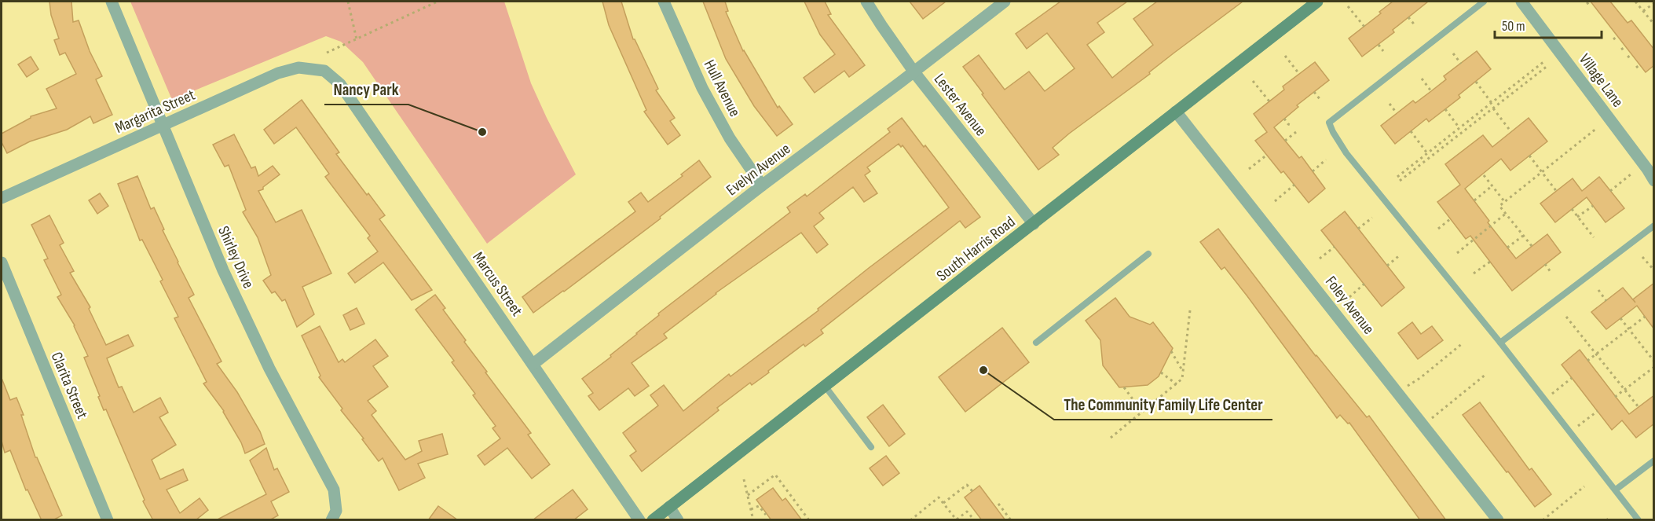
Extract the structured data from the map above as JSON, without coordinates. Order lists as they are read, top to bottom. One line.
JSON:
{"streets":{"main road":["South Harris Road"],"street":["Village Lane","Hull Avenue","Lester Avenue","Margarita Street","Evelyn Avenue","Shirley Drive","Marcus Street","Foley Avenue","Clarita Street"]},"crossings":[["Hull Avenue","Evelyn Avenue"],["Lester Avenue","Evelyn Avenue"],["Lester Avenue","South Harris Road"],["Margarita Street","Shirley Drive"],["Margarita Street","Marcus Street"],["Evelyn Avenue","Marcus Street"],["South Harris Road","Foley Avenue"]],"places":["Nancy Park","The Community Family Life Center"],"scale_bar":"50 m"}
